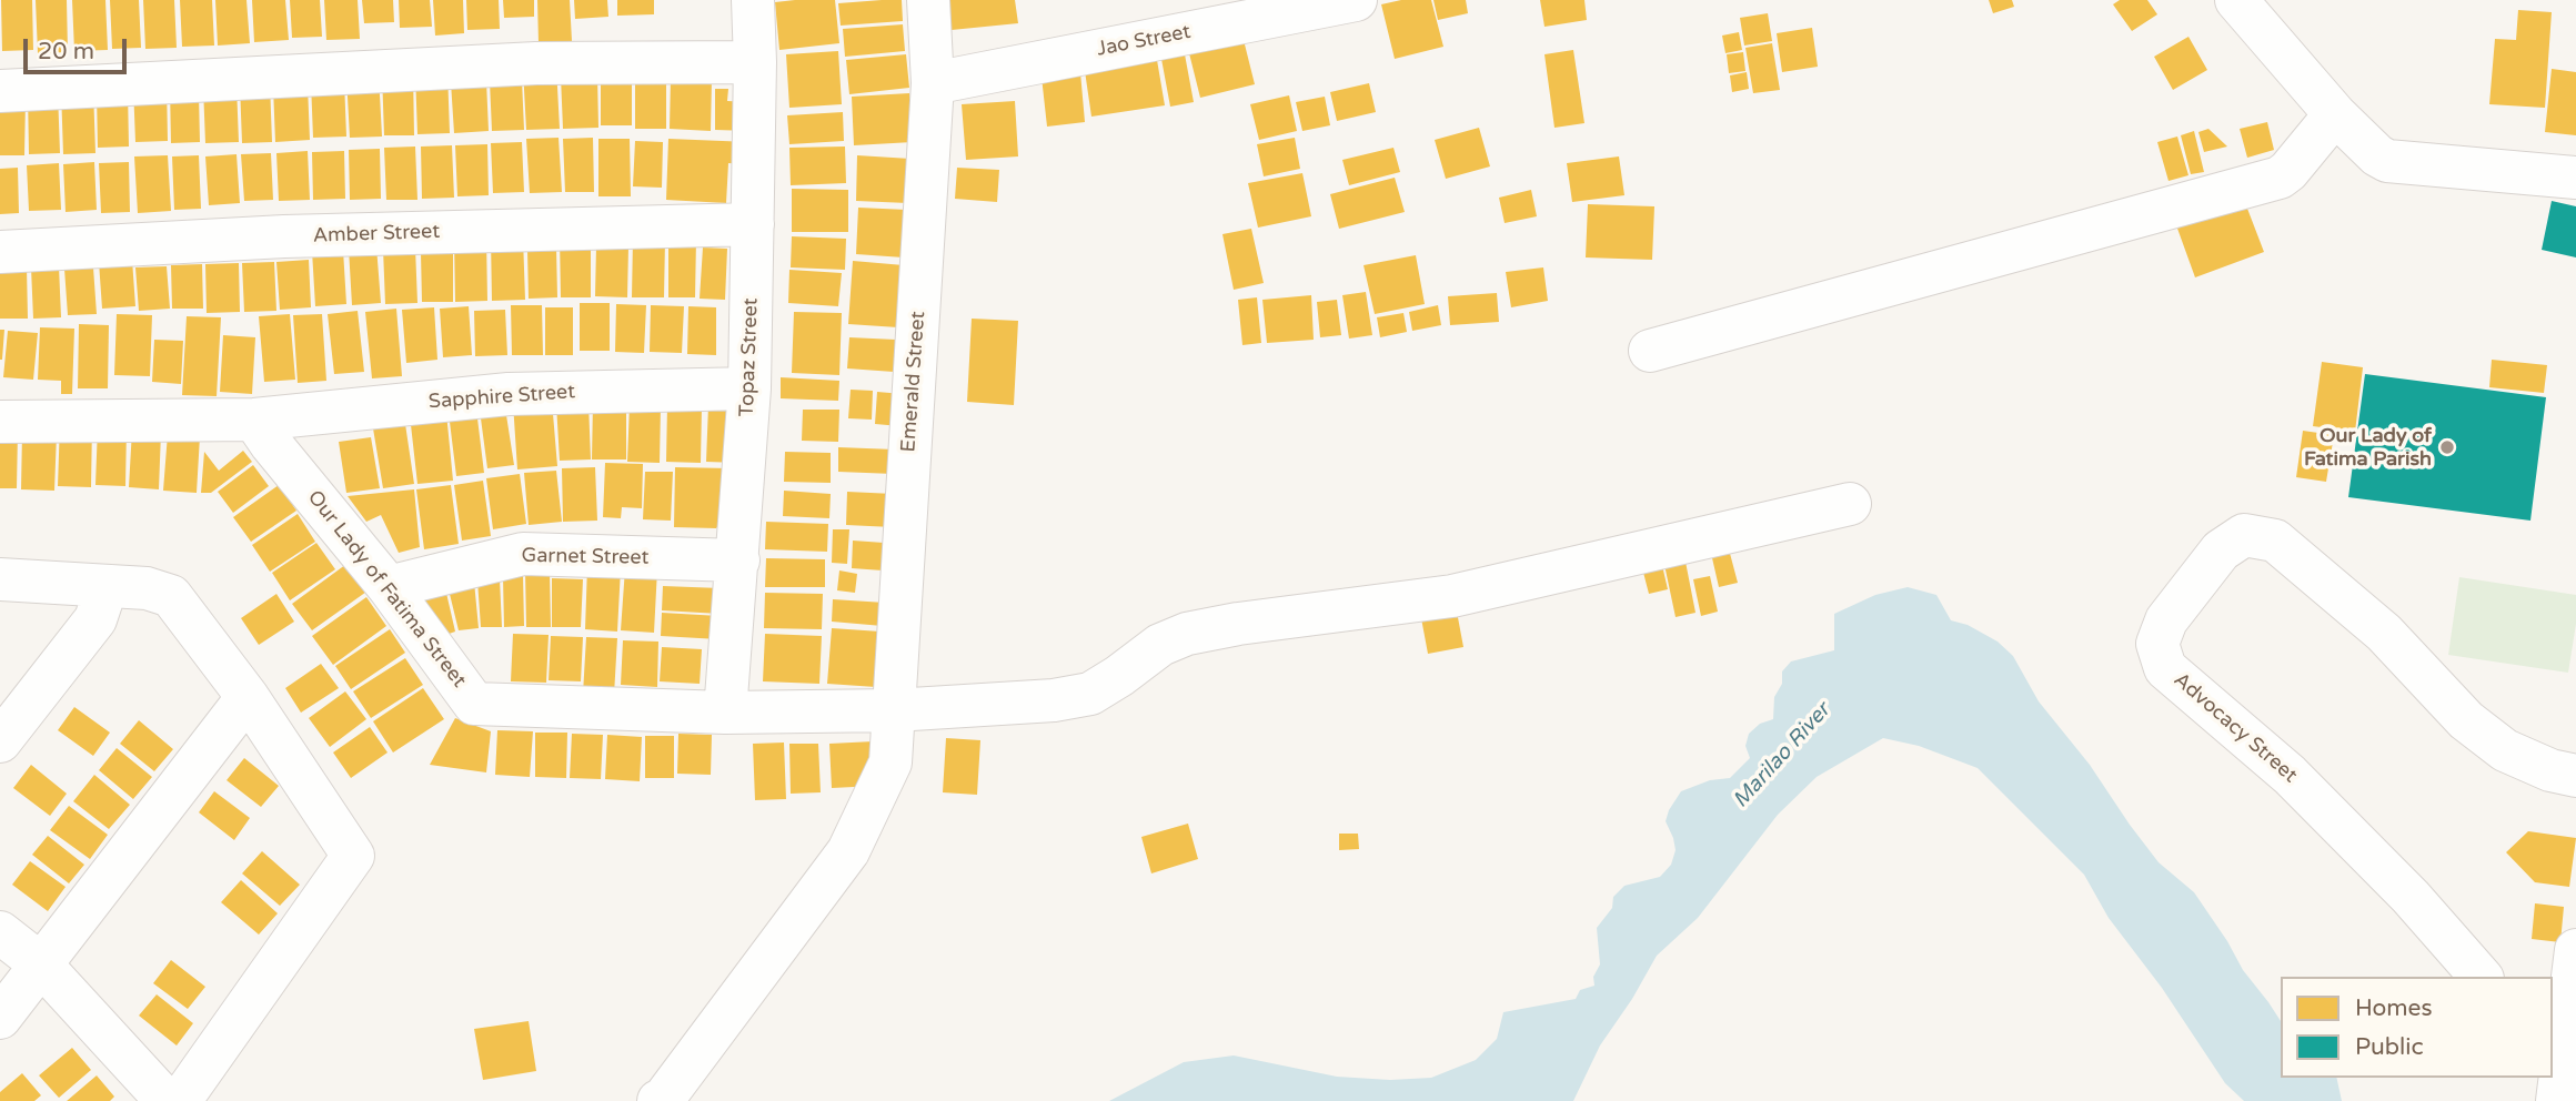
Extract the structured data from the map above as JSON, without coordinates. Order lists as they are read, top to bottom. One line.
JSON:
{"streets":{"street":["Jao Street","Amber Street","Topaz Street","Emerald Street","Sapphire Street","Garnet Street","Our Lady of Fatima Street","Advocacy Street"]},"crossings":[["Jao Street","Emerald Street"],["Amber Street","Topaz Street"],["Topaz Street","Sapphire Street"],["Topaz Street","Garnet Street"],["Topaz Street","Our Lady of Fatima Street"],["Emerald Street","Our Lady of Fatima Street"],["Sapphire Street","Our Lady of Fatima Street"],["Garnet Street","Our Lady of Fatima Street"]],"water":["Marilao River"],"places":["Our Lady of Fatima Parish"],"legend":["Homes","Public"],"scale_bar":"20 m"}
